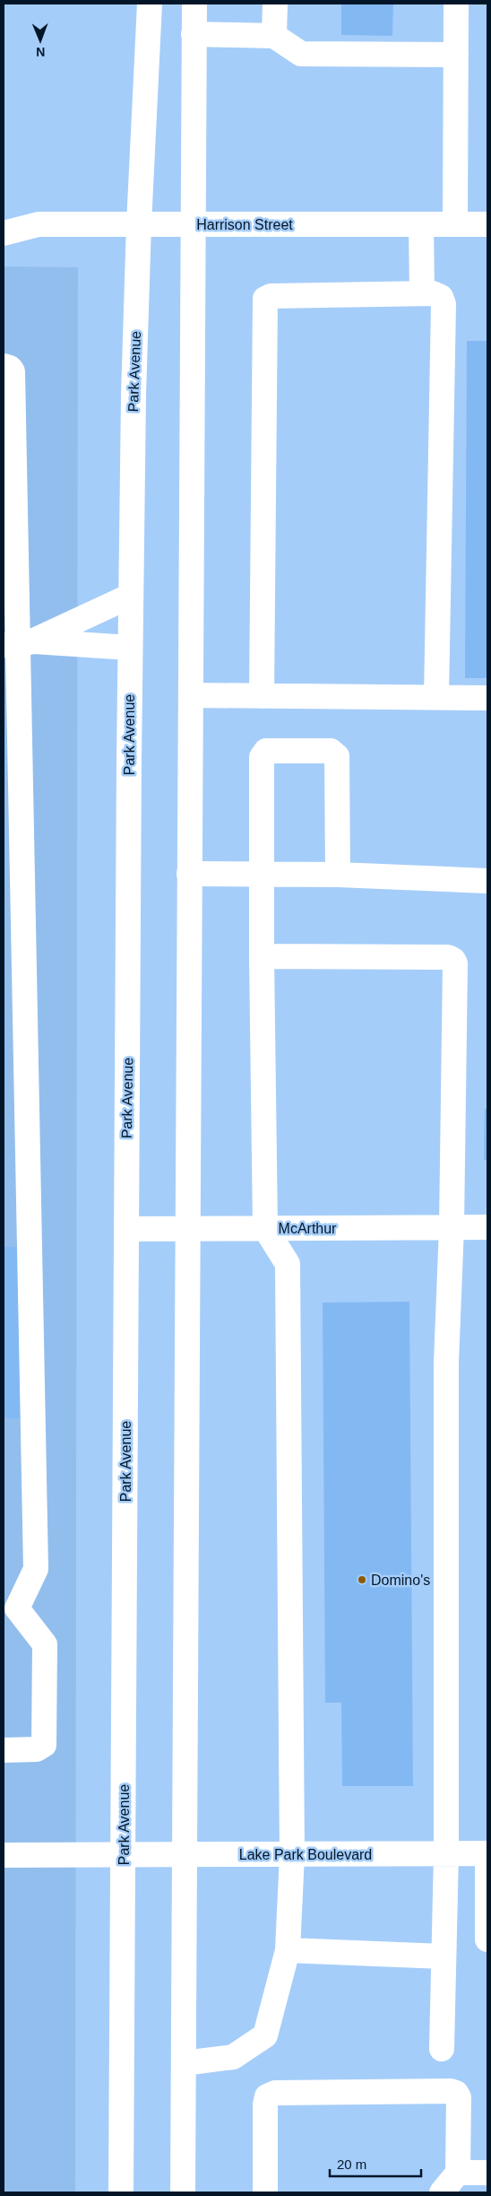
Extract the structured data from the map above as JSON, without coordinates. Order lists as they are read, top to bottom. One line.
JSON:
{"streets":{"main road":["Harrison Street","Park Avenue","McArthur","Lake Park Boulevard"]},"crossings":[["Harrison Street","Park Avenue"],["Park Avenue","McArthur"],["Park Avenue","Lake Park Boulevard"]],"places":["Domino's"],"scale_bar":"20 m","north":"bottom"}
